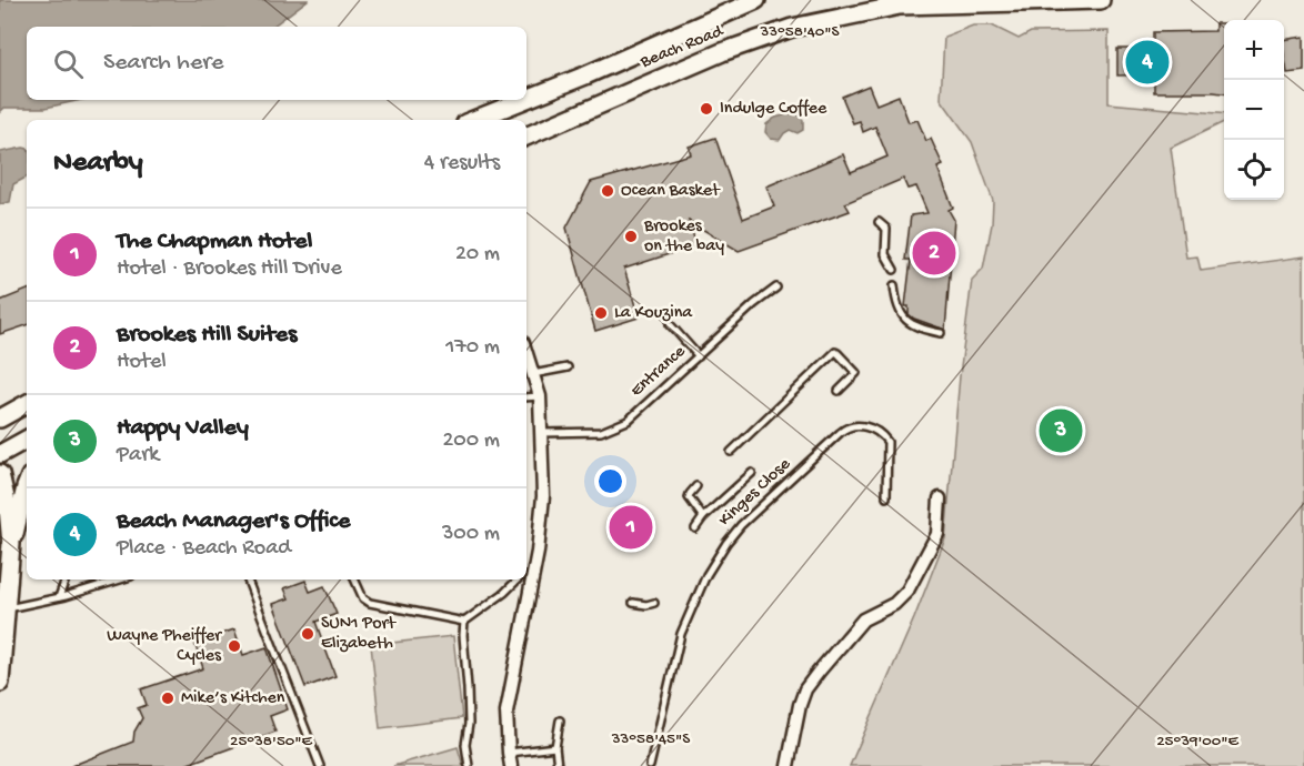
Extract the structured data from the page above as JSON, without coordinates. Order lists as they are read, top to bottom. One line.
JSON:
{"streets":{"main road":["Beach Road"],"lane":["Entrance","Kinges Close"]},"places":["Indulge Coffee","Ocean Basket","Brookes on the bay","La Kouzina","SUN1 Port Elizabeth","Wayne Pheiffer Cycles","Mike’s Kitchen"],"page":{"map_buttons":["+","−"],"search":"Search here","pins":["4","2","3","1"],"heading":["Nearby","4 results"],"list":[{"mark":"1","name":"The Chapman Hotel","note":"Hotel · Brookes Hill Drive","value":"20 m"},{"mark":"2","name":"Brookes Hill Suites","note":"Hotel","value":"170 m"},{"mark":"3","name":"Happy Valley","note":"Park","value":"200 m"},{"mark":"4","name":"Beach Manager's Office","note":"Place · Beach Road","value":"300 m"}]},"coordinates":["33°58'40\"S","33°58'45\"S","25°38'50\"E","25°39'00\"E"]}
